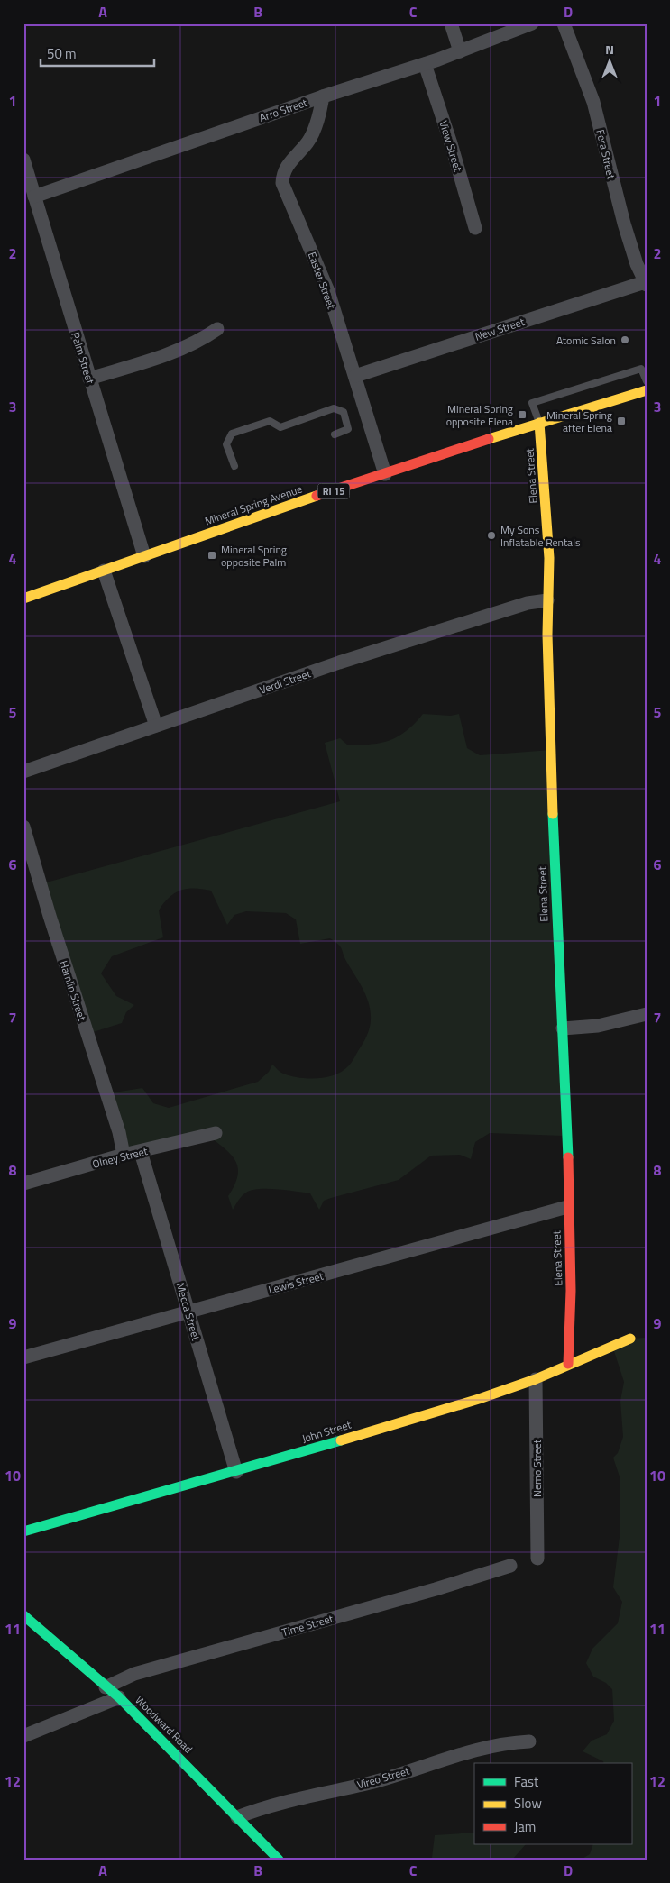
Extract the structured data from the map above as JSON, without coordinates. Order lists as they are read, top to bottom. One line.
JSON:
{"streets":{"street":["Arro Street","View Street","Fera Street","Easter Street","New Street","Palm Street","Elena Street","RI 15","Mineral Spring Avenue","Verdi Street","Hamlin Street","Olney Street","Lewis Street","Mecca Street","John Street","Nemo Street","Time Street","Woodward Road","Vireo Street"]},"crossings":[["Arro Street","View Street"],["Arro Street","Easter Street"],["Arro Street","Palm Street"],["Fera Street","New Street"],["Easter Street","New Street"],["Easter Street","Mineral Spring Avenue"],["Palm Street","Mineral Spring Avenue"],["Elena Street","Mineral Spring Avenue"],["Elena Street","Verdi Street"],["Elena Street","Lewis Street"],["Elena Street","John Street"],["Hamlin Street","Olney Street"],["Olney Street","Mecca Street"],["Lewis Street","Mecca Street"],["Mecca Street","John Street"],["John Street","Nemo Street"],["Time Street","Woodward Road"],["Woodward Road","Vireo Street"]],"places":{"other":["Atomic Salon","My Sons Inflatable Rentals"],"transit":["Mineral Spring opposite Elena","Mineral Spring after Elena","Mineral Spring opposite Palm"]},"legend":["Fast","Slow","Jam"],"scale_bar":"50 m","north":"top","grid":{"columns":["A","B","C","D"],"rows":["1","2","3","4","5","6","7","8","9","10","11","12"]}}
